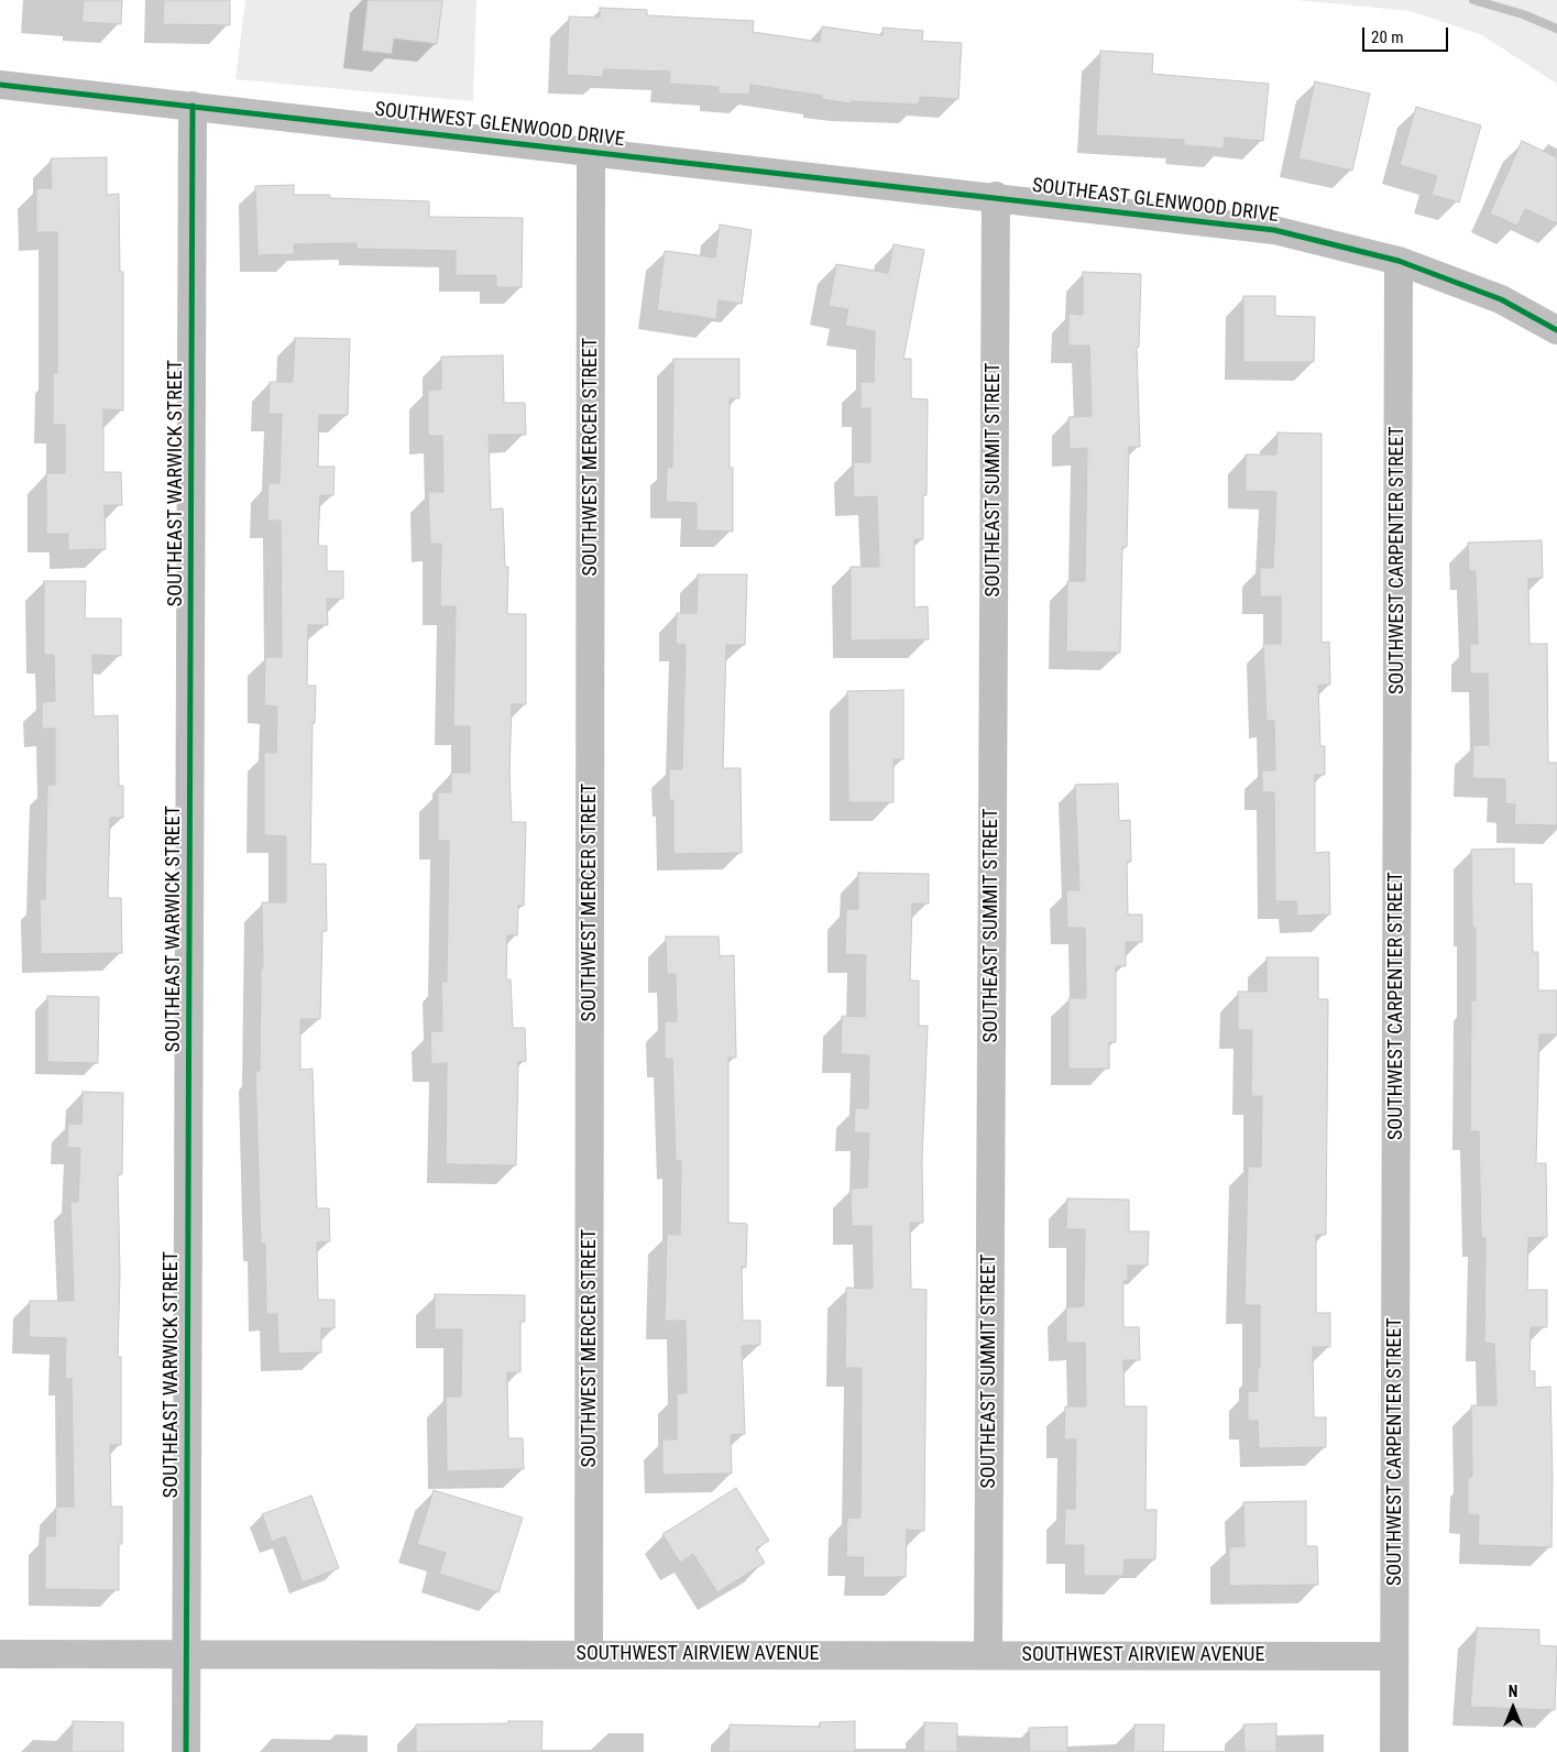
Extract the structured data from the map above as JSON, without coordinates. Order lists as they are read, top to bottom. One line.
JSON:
{"streets":{"street":["SOUTHWEST GLENWOOD DRIVE","SOUTHEAST GLENWOOD DRIVE","SOUTHWEST MERCER STREET","SOUTHEAST SUMMIT STREET","SOUTHEAST WARWICK STREET","SOUTHWEST CARPENTER STREET","SOUTHWEST AIRVIEW AVENUE"]},"crossings":[["SOUTHWEST GLENWOOD DRIVE","SOUTHEAST GLENWOOD DRIVE"],["SOUTHWEST GLENWOOD DRIVE","SOUTHWEST MERCER STREET"],["SOUTHWEST GLENWOOD DRIVE","SOUTHEAST SUMMIT STREET"],["SOUTHWEST GLENWOOD DRIVE","SOUTHEAST WARWICK STREET"],["SOUTHEAST GLENWOOD DRIVE","SOUTHEAST SUMMIT STREET"],["SOUTHEAST GLENWOOD DRIVE","SOUTHWEST CARPENTER STREET"],["SOUTHWEST MERCER STREET","SOUTHWEST AIRVIEW AVENUE"],["SOUTHEAST SUMMIT STREET","SOUTHWEST AIRVIEW AVENUE"],["SOUTHEAST WARWICK STREET","SOUTHWEST AIRVIEW AVENUE"],["SOUTHWEST CARPENTER STREET","SOUTHWEST AIRVIEW AVENUE"]],"scale_bar":"20 m","north":"top"}
